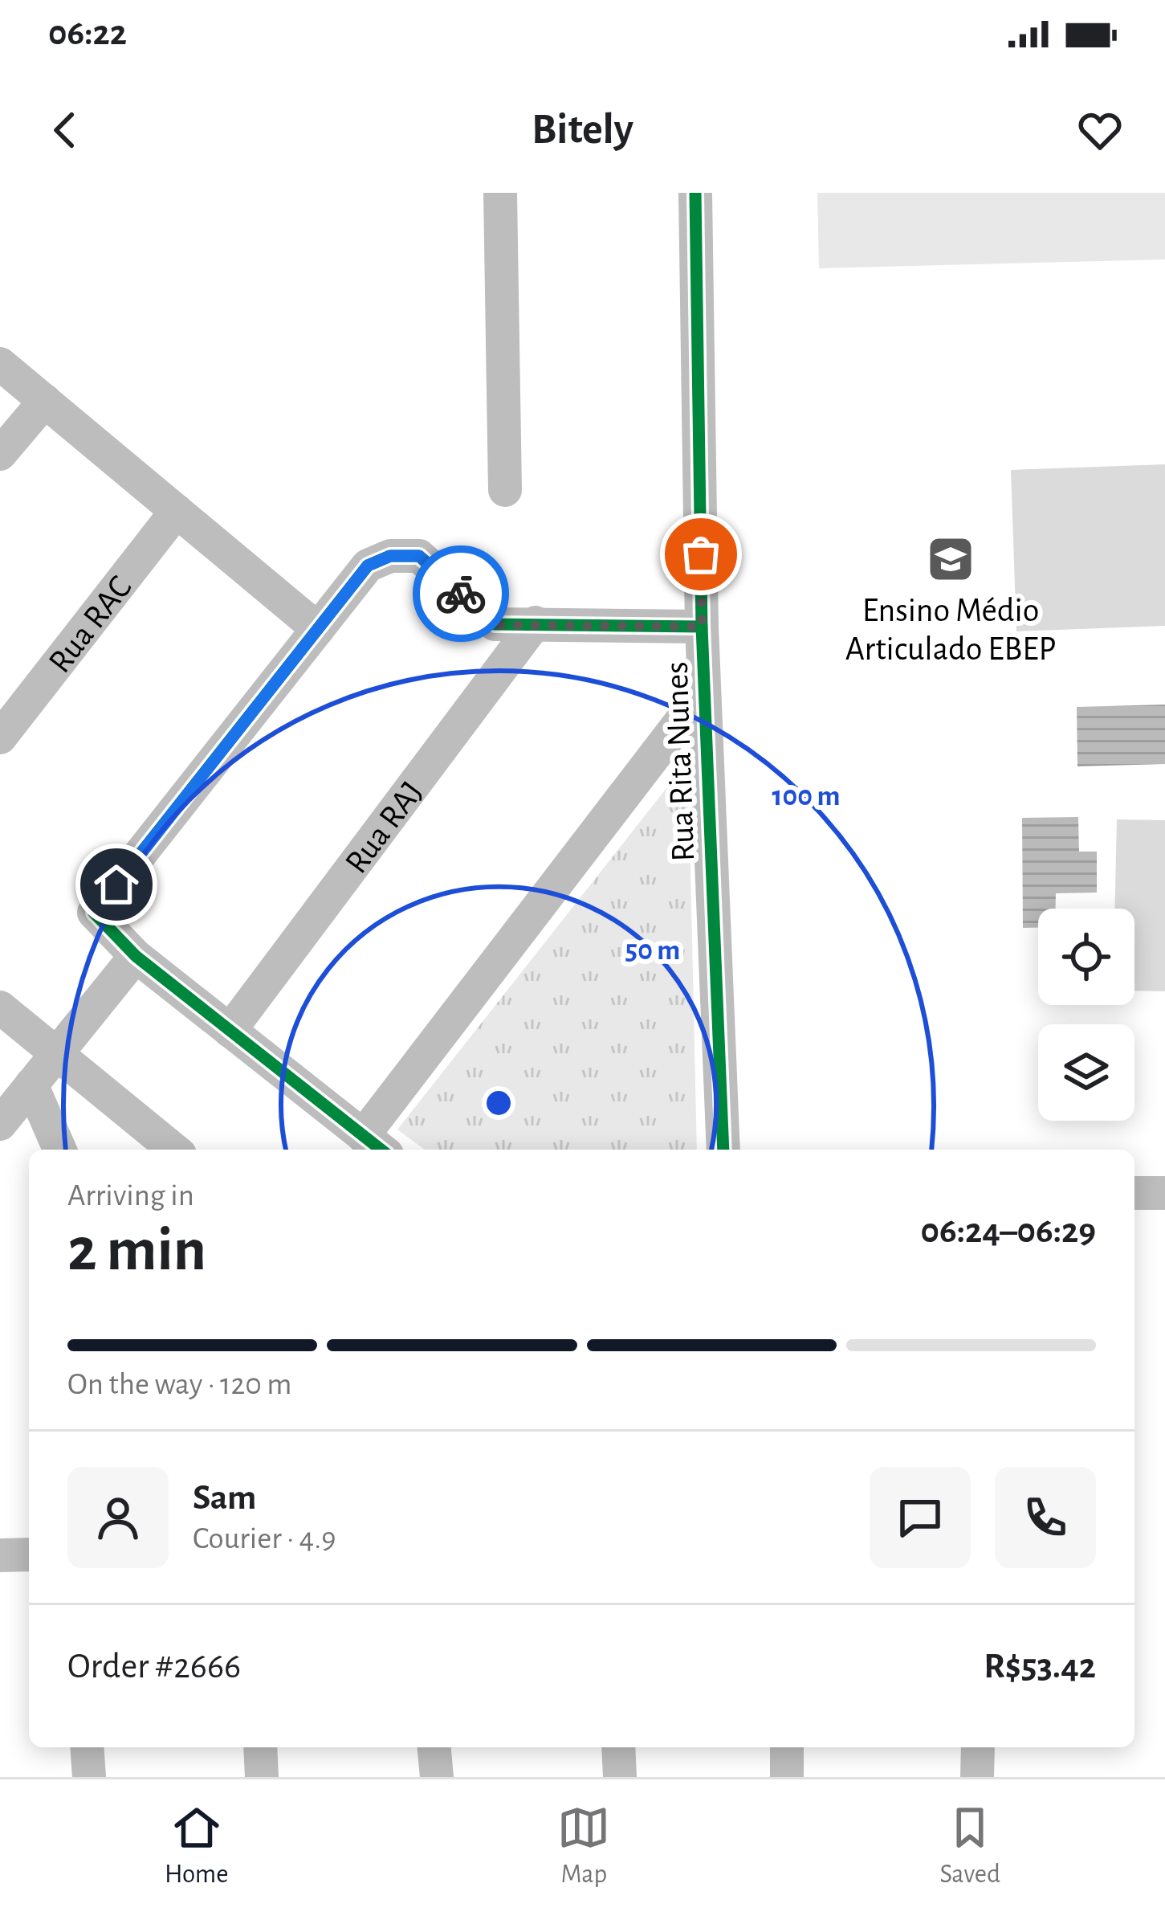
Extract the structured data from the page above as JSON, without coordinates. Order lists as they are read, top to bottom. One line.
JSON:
{"streets":{"street":["Rua RAC","Rua Rita Nunes","Rua RAJ"]},"places":{"school or university":["Ensino Médio Articulado EBEP"]},"page":{"status":"06:22","header":"Bitely","heading":["2 min","Arriving in","06:24–06:29"],"panel":["Sam","Courier · 4.9","Order #2666","R$53.42"],"bar":"On the way · 120 m","tabs":["Home","Map","Saved"]},"rings":["100 m","50 m"]}
